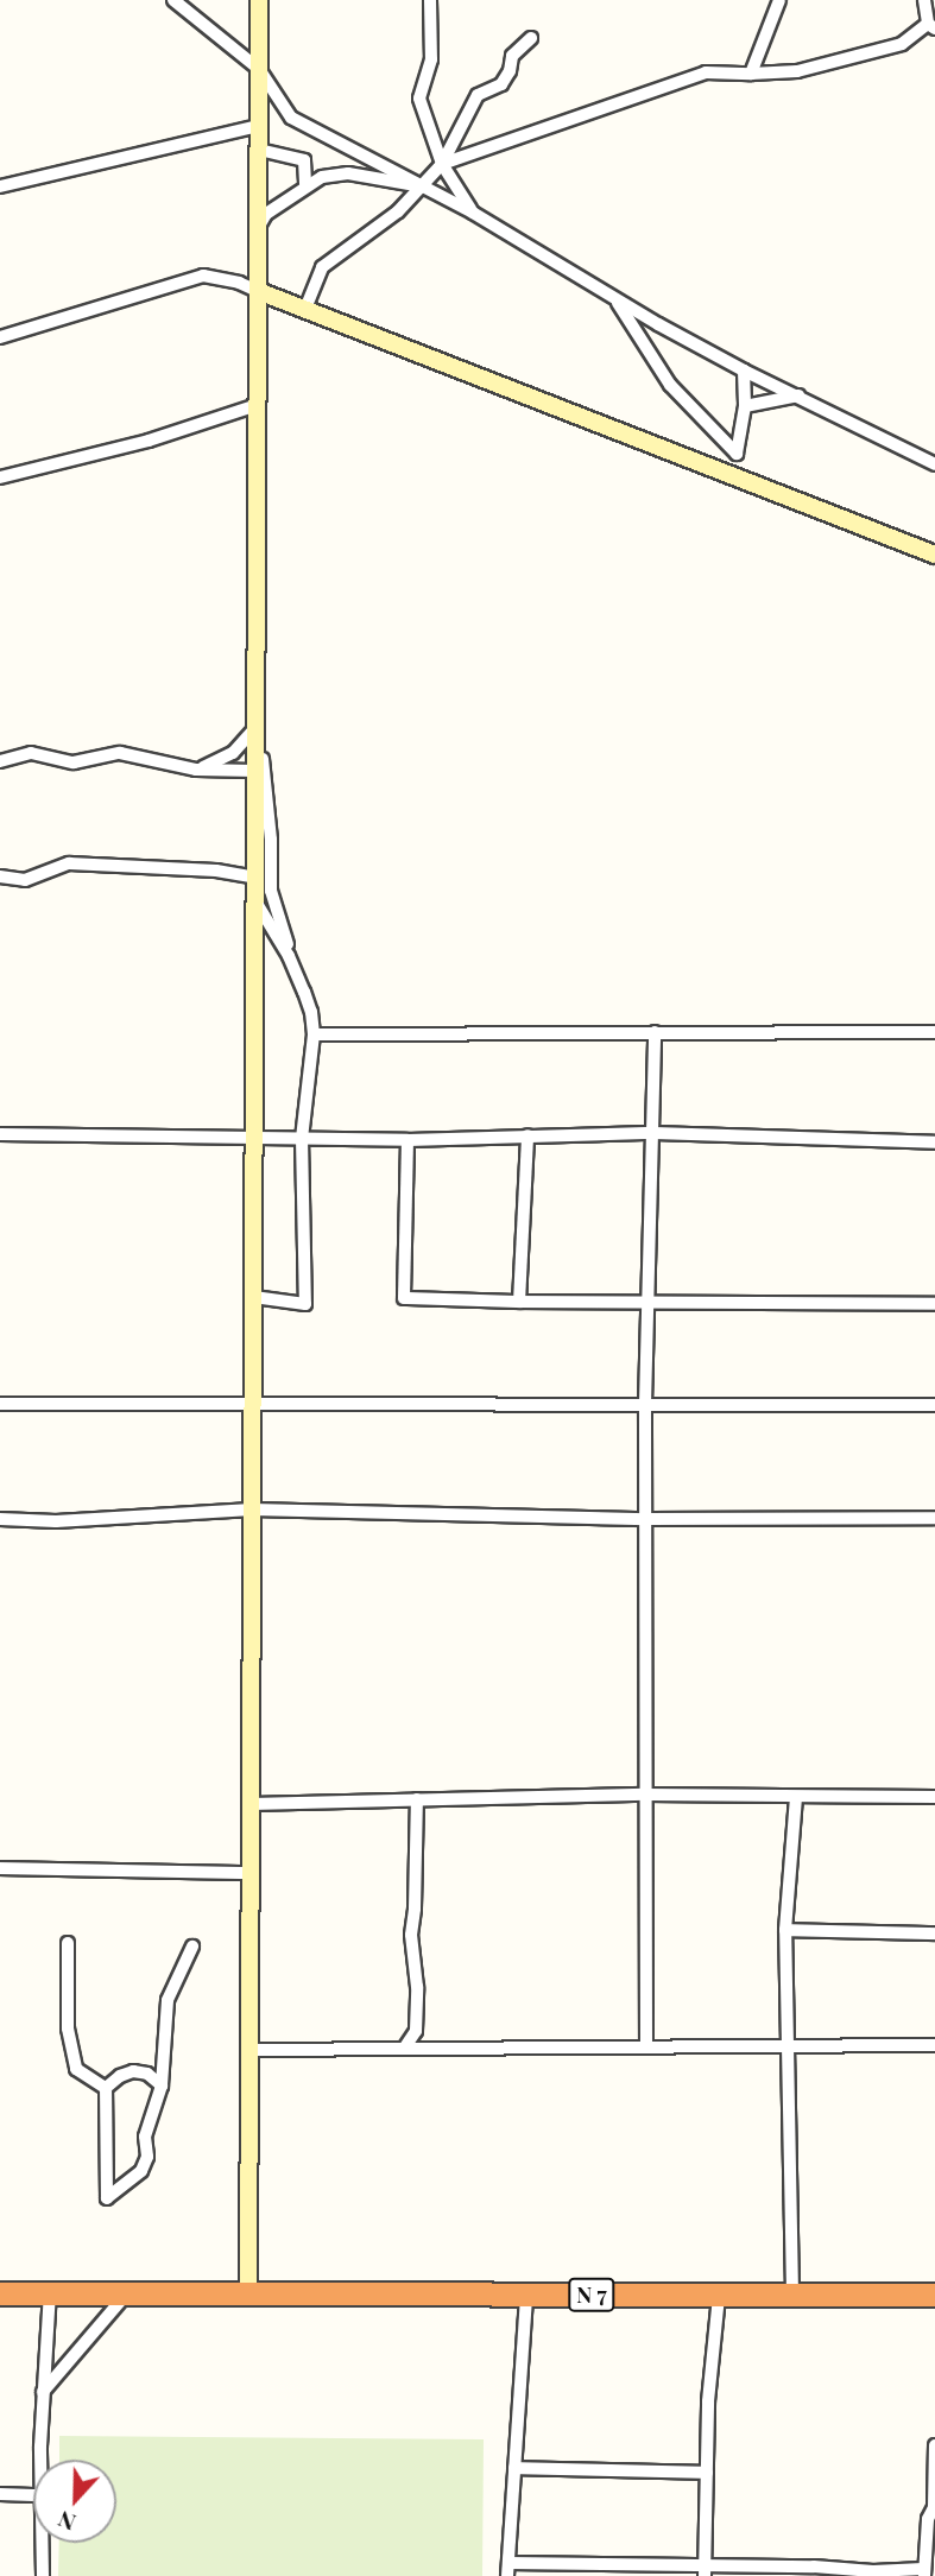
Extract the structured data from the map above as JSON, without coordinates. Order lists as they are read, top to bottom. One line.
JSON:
{"streets":{"highway":["N 7"]},"north":"bottom"}
